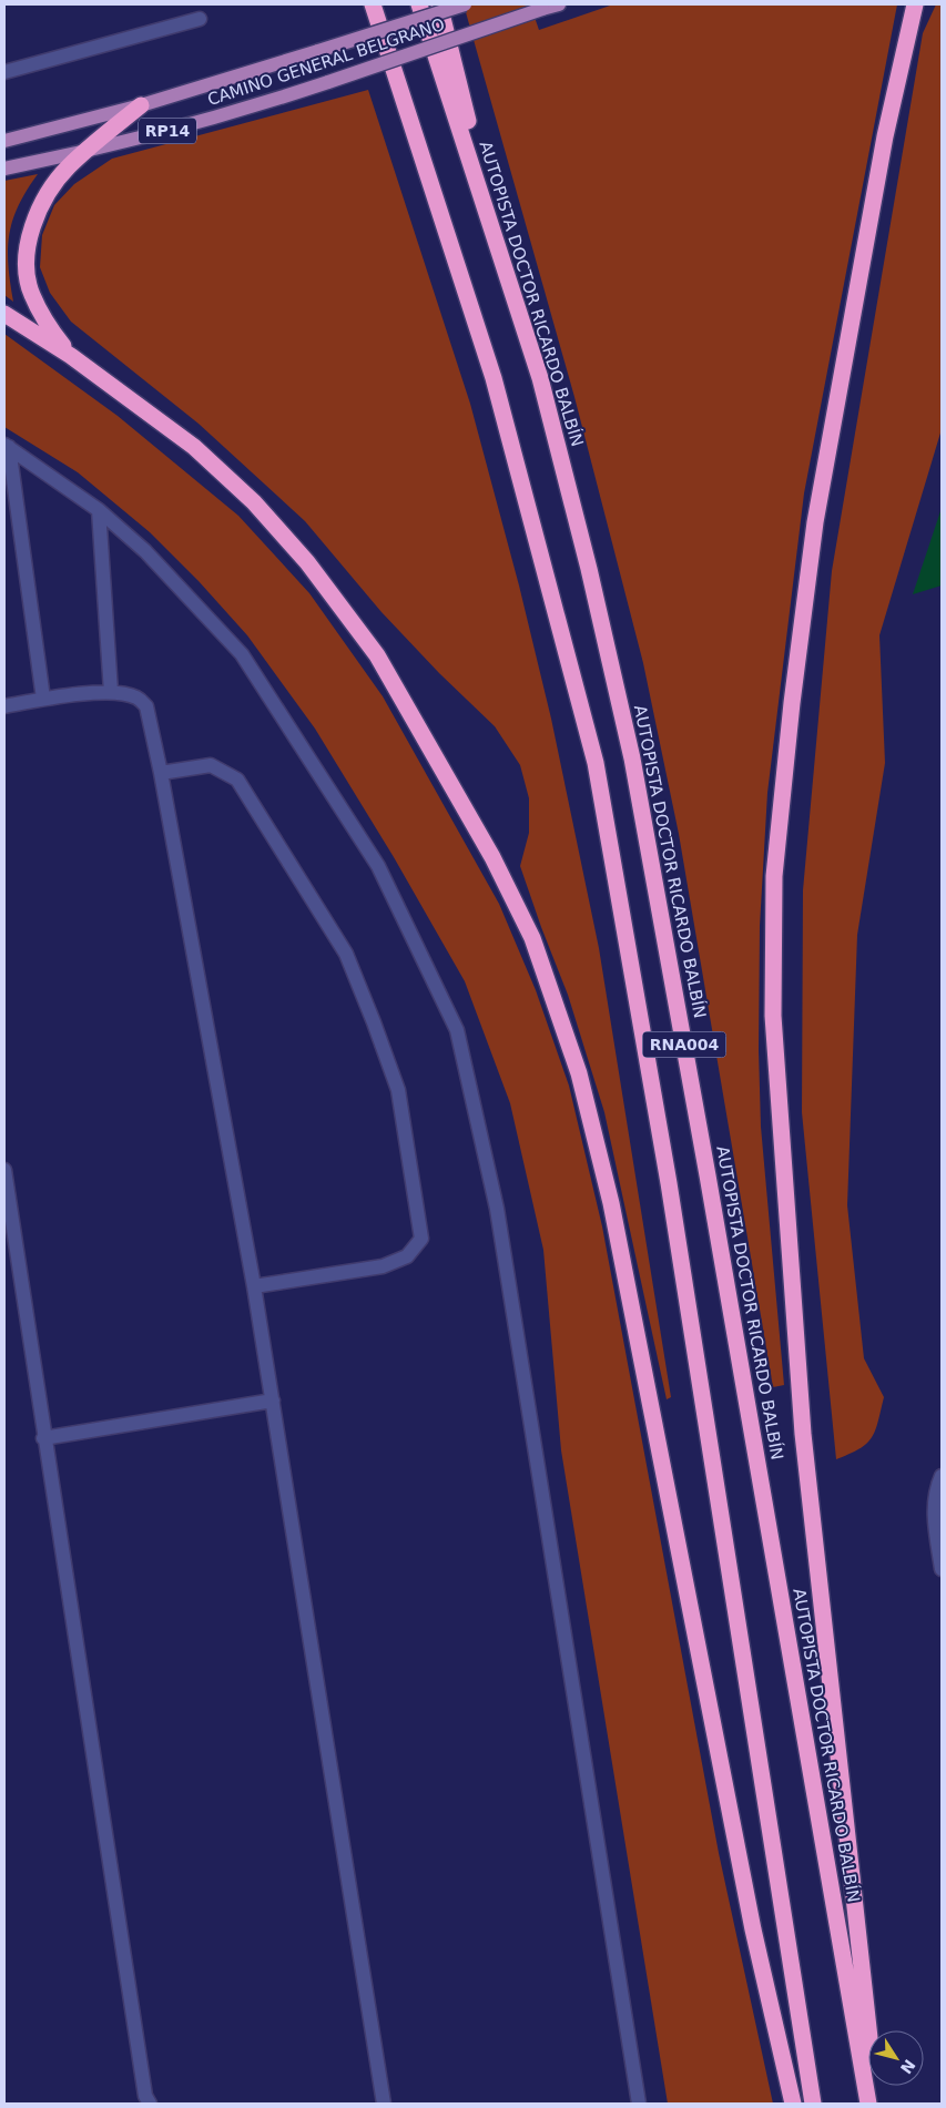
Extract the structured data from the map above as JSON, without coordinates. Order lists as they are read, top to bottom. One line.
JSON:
{"streets":{"highway":["AUTOPISTA DOCTOR RICARDO BALBÍN","RNA004"],"main road":["CAMINO GENERAL BELGRANO","RP14"]},"north":"bottom right"}
